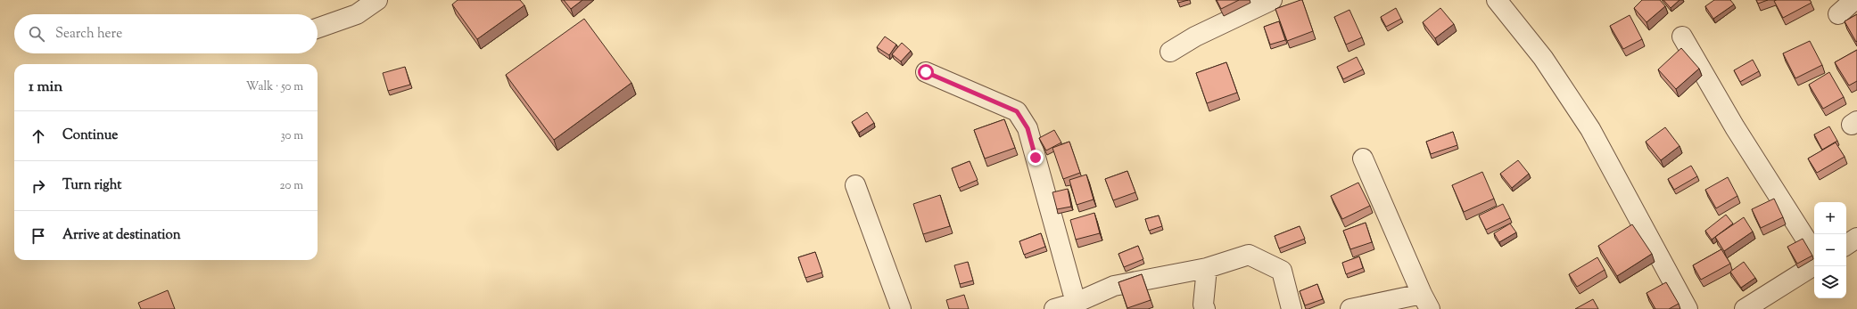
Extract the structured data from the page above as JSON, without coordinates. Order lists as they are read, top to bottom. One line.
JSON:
{"page":{"search":"Search here","heading":["1 min","Walk · 50 m"],"list":[["Continue","30 m"],["Turn right","20 m"],"Arrive at destination"],"map_buttons":["+","−"]}}
